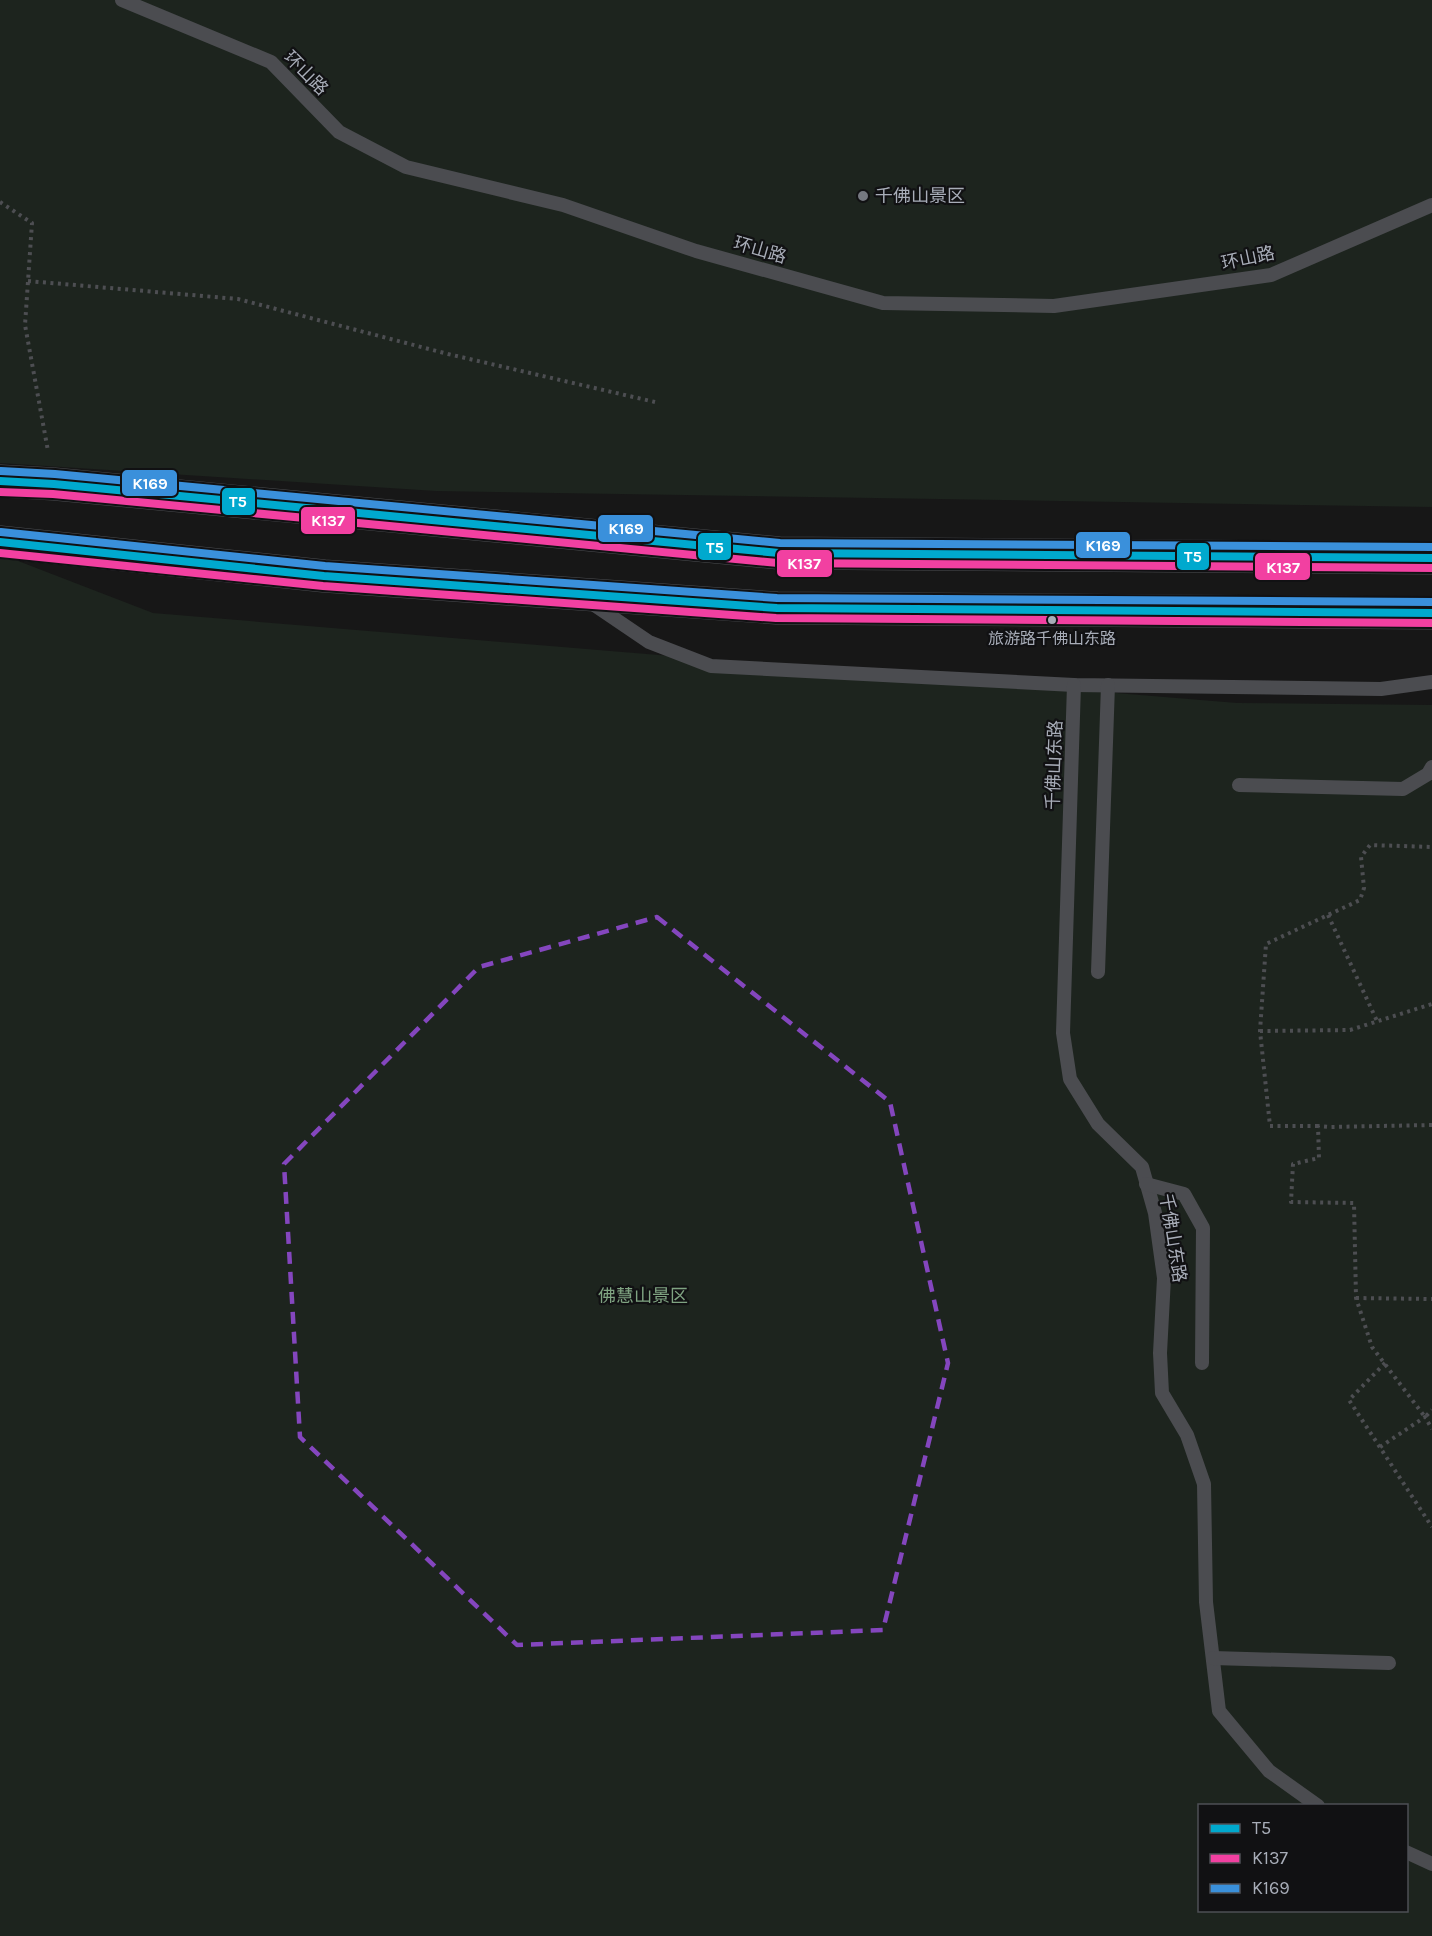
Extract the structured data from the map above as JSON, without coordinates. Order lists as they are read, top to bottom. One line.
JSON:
{"streets":{"lane":["环山路","千佛山东路"]},"parks":["佛慧山景区"],"places":["千佛山景区","旅游路千佛山东路"],"lines":["transit line K169","transit line T5","transit line K137"],"legend":["T5","K137","K169"]}
